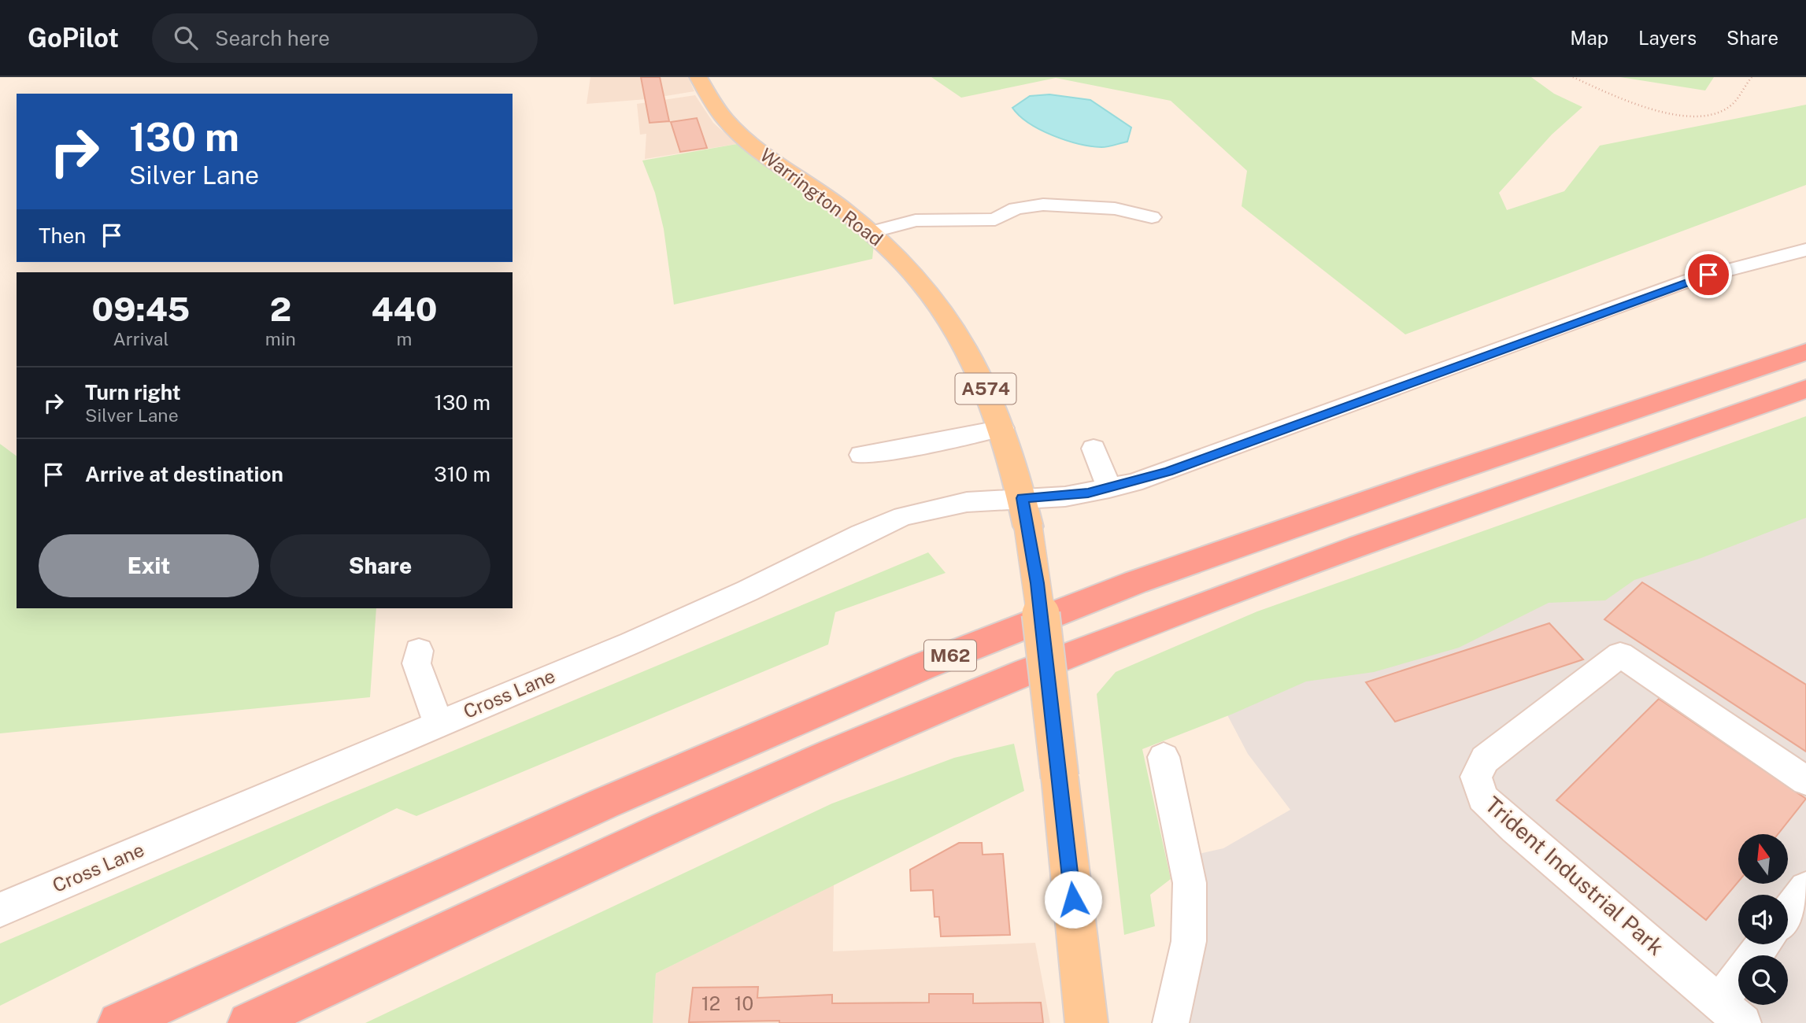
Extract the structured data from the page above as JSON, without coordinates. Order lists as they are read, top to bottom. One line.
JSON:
{"streets":{"highway":["M62"],"main road":["Warrington Road","A574"],"street":["Cross Lane","Trident Industrial Park"]},"crossings":[["Warrington Road","Cross Lane"]],"house_numbers":["12","10"],"north":"top","page":{"header":"GoPilot","search":"Search here","nav":["Map","Layers","Share"],"turn":["130 m","Silver Lane"],"then":"Then","eta":["09:45","Arrival","2","min","440","m"],"list":[{"name":"Turn right","note":"Silver Lane","value":"130 m"},{"name":"Arrive at destination","value":"310 m"}],"buttons":["Exit","Share"]}}
